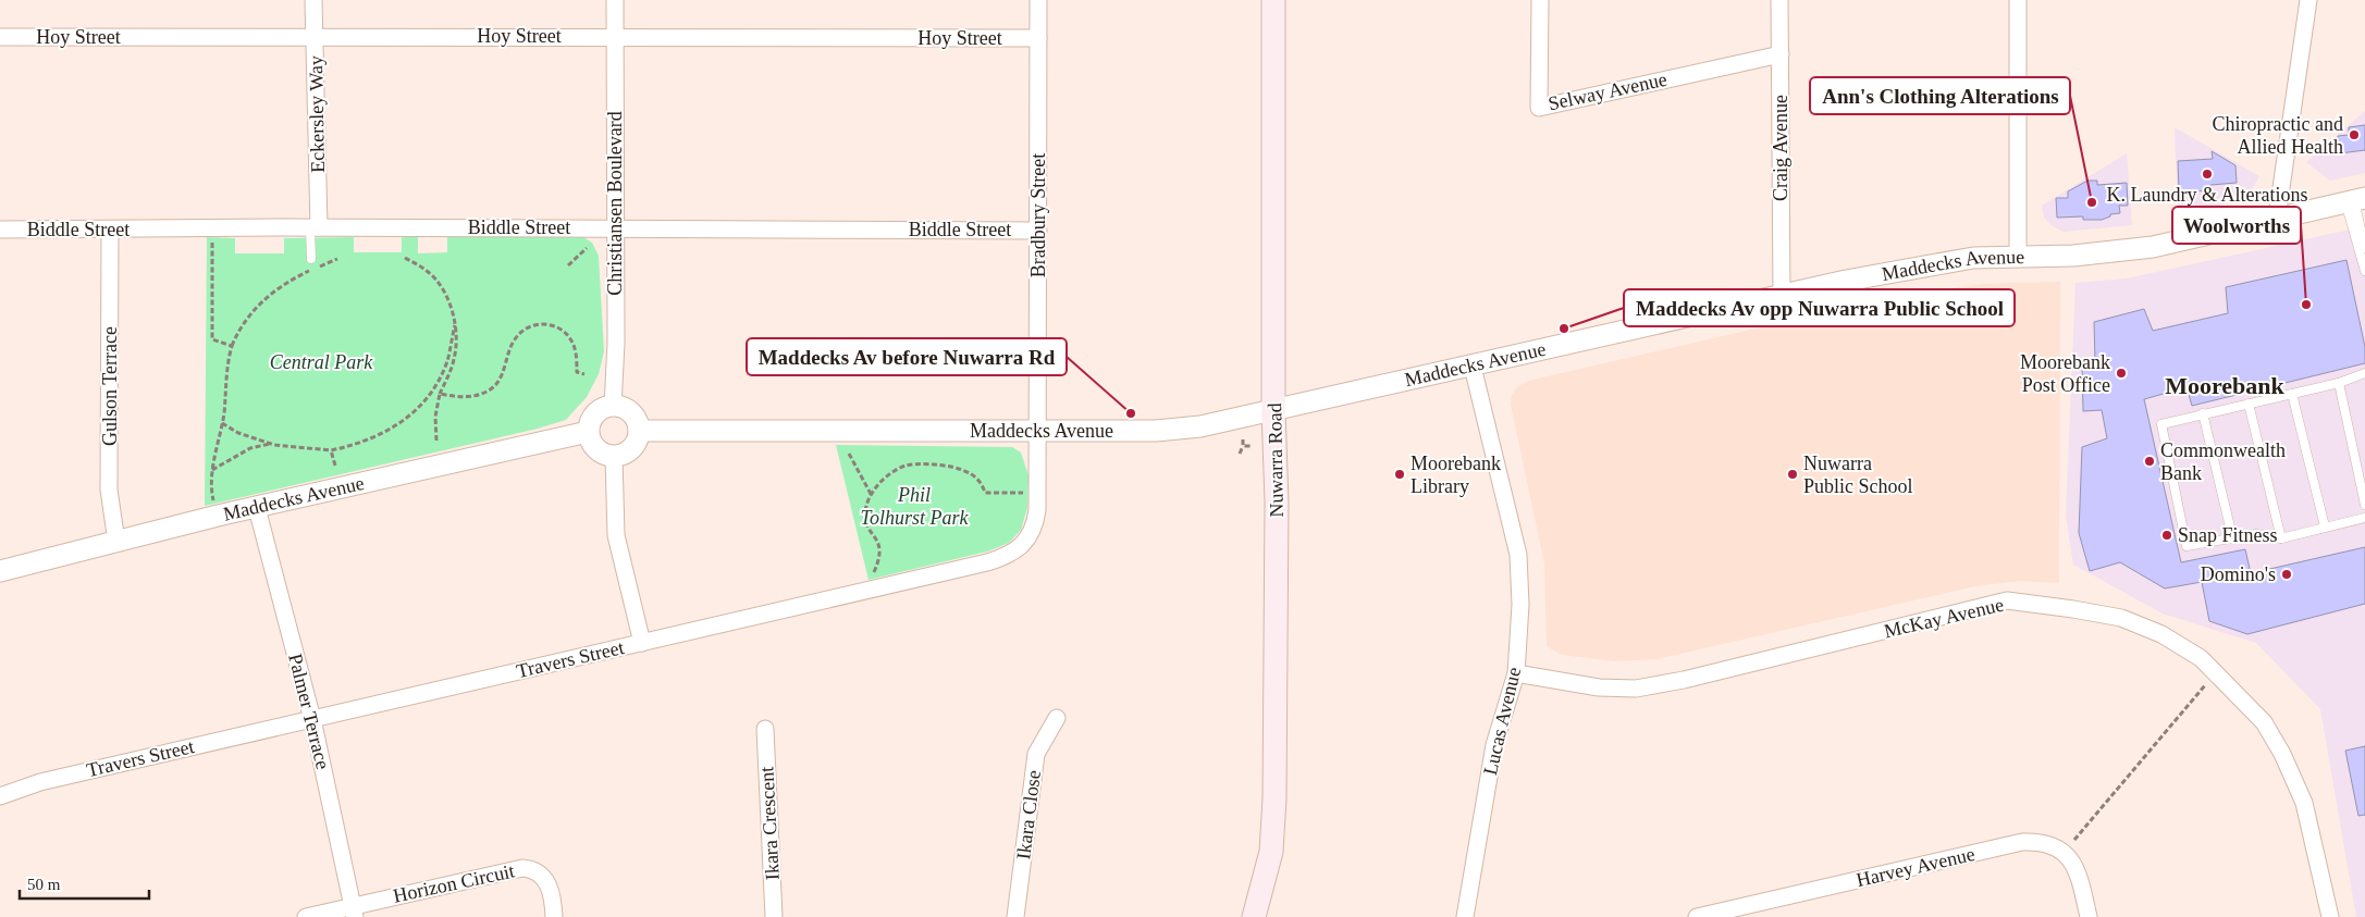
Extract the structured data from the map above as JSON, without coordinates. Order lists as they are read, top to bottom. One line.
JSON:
{"streets":{"main road":["Nuwarra Road"],"street":["Hoy Street","Selway Avenue","Eckersley Way","Craig Avenue","Christiansen Boulevard","Bradbury Street","Biddle Street","Maddecks Avenue","Gulson Terrace","McKay Avenue","Travers Street","Palmer Terrace","Lucas Avenue","Ikara Close","Ikara Crescent","Harvey Avenue","Horizon Circuit"]},"crossings":[["Hoy Street","Eckersley Way"],["Hoy Street","Christiansen Boulevard"],["Hoy Street","Bradbury Street"],["Selway Avenue","Craig Avenue"],["Eckersley Way","Biddle Street"],["Craig Avenue","Maddecks Avenue"],["Christiansen Boulevard","Biddle Street"],["Christiansen Boulevard","Maddecks Avenue"],["Bradbury Street","Biddle Street"],["Bradbury Street","Maddecks Avenue"],["Bradbury Street","Travers Street"],["Biddle Street","Gulson Terrace"],["Maddecks Avenue","Gulson Terrace"],["Maddecks Avenue","Nuwarra Road"],["Maddecks Avenue","Travers Street"],["Maddecks Avenue","Palmer Terrace"],["Maddecks Avenue","Lucas Avenue"],["McKay Avenue","Lucas Avenue"],["Travers Street","Palmer Terrace"],["Palmer Terrace","Horizon Circuit"]],"districts":["Moorebank"],"parks":["Central Park","Phil Tolhurst Park"],"places":["Chiropractic and Allied Health","K. Laundry & Alterations","Ann's Clothing Alterations","Woolworths","Maddecks Av opp Nuwarra Public School","Moorebank Post Office","Maddecks Av before Nuwarra Rd","Commonwealth Bank","Moorebank Library","Nuwarra Public School","Snap Fitness","Domino's"],"scale_bar":"50 m"}
